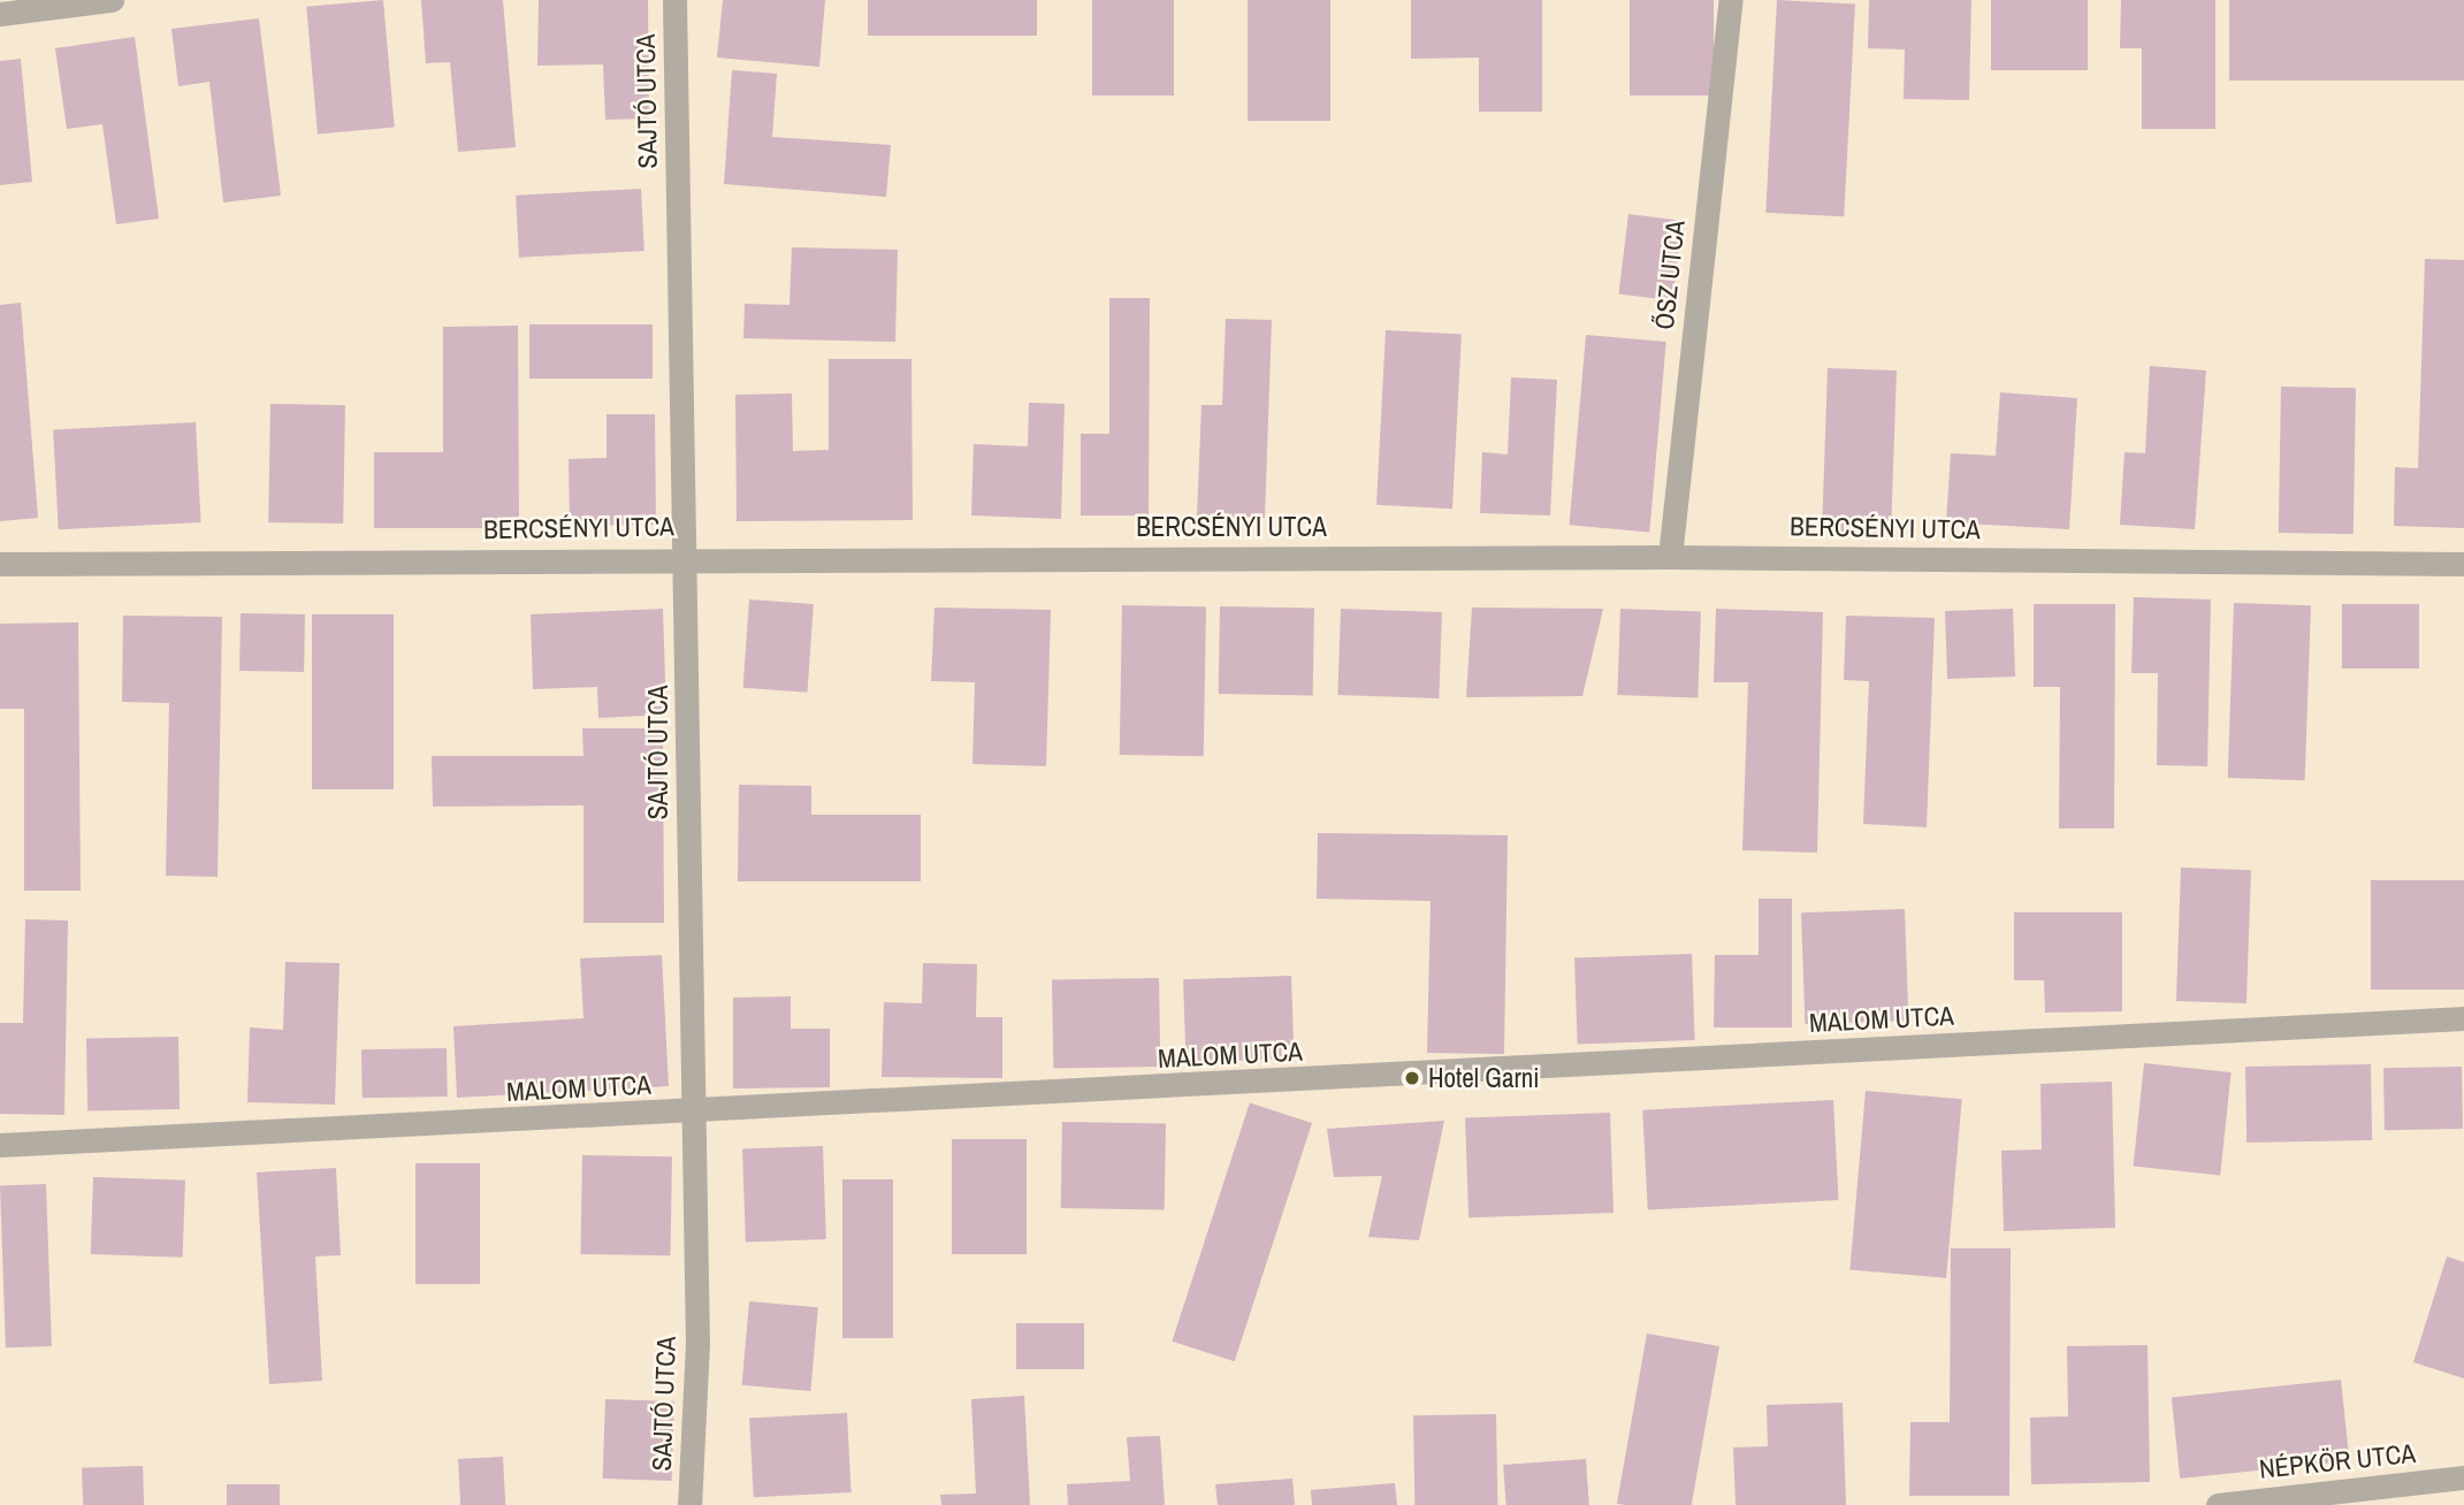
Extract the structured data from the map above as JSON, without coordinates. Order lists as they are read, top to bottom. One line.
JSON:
{"streets":{"street":["SAJTÓ UTCA","ŐSZ UTCA","BERCSÉNYI UTCA","MALOM UTCA","NÉPKÖR UTCA"]},"crossings":[["SAJTÓ UTCA","BERCSÉNYI UTCA"],["SAJTÓ UTCA","MALOM UTCA"],["ŐSZ UTCA","BERCSÉNYI UTCA"]],"places":["Hotel Garni"]}
